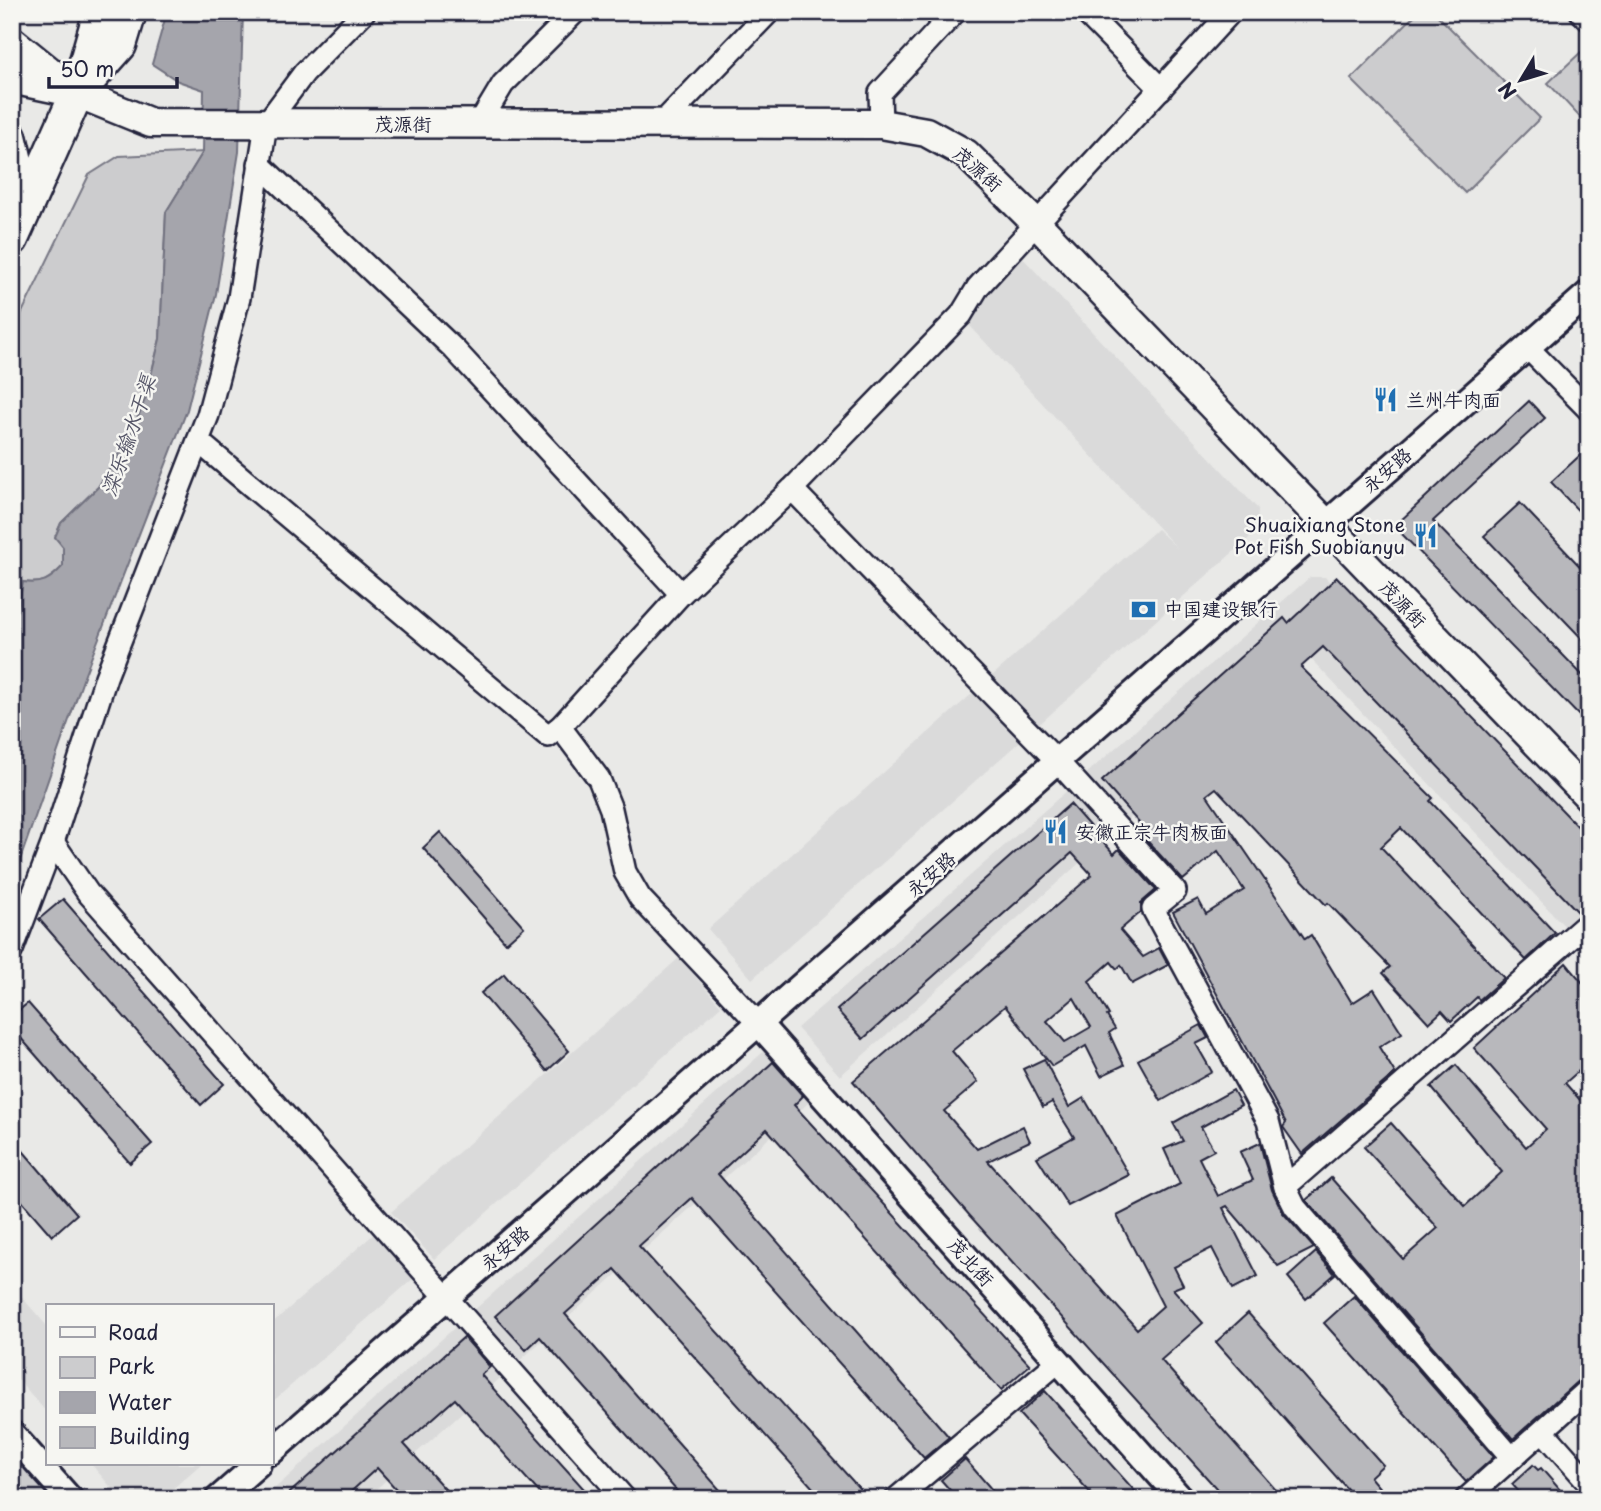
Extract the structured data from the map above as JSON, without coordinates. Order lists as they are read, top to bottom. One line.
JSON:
{"streets":{"main road":["茂源街"],"street":["永安路","茂北街"]},"crossings":[["茂源街","永安路"],["永安路","茂北街"]],"water":["滦乐输水干渠"],"places":{"restaurant":["兰州牛肉面","Shuaixiang Stone Pot Fish Suobianyu","安徽正宗牛肉板面"],"bank":["中国建设银行"]},"legend":["Road","Park","Water","Building"],"scale_bar":"50 m","north":"bottom left"}
